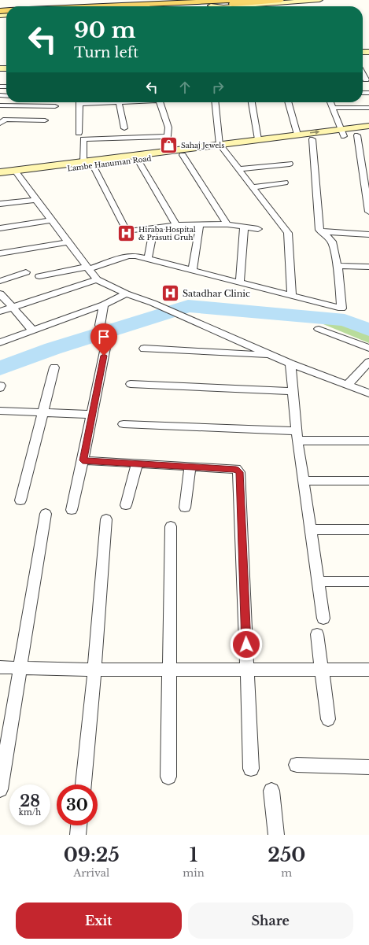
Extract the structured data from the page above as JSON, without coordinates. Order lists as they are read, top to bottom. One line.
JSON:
{"streets":{"street":["Lambe Hanuman Road"]},"places":{"shop":["Sahaj Jewels"],"hospital":["Hiraba Hospital & Prasuti Gruh","Satadhar Clinic"]},"page":{"turn":["90 m","Turn left"],"speed":"28 km/h","limit":"30","eta":["09:25","Arrival","1","min","250","m"],"buttons":["Exit","Share"]}}
